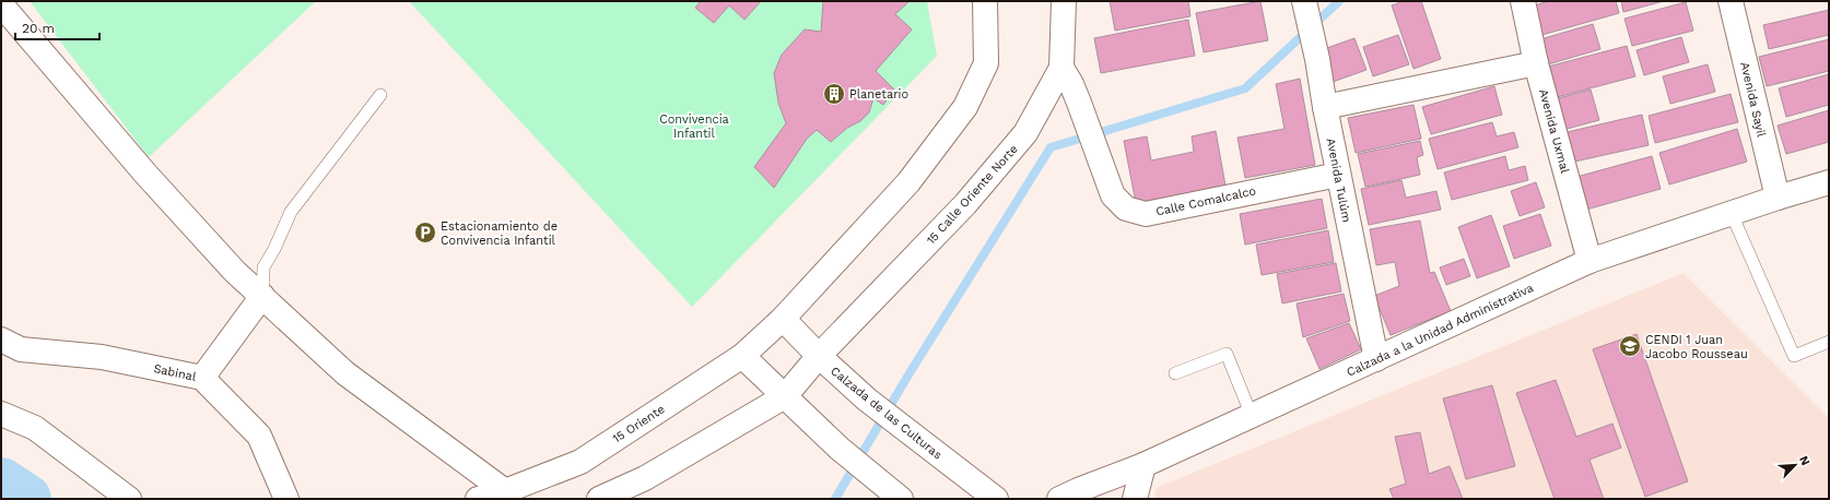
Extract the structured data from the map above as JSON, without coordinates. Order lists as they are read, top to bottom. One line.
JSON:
{"streets":{"street":["Avenida Sayil","Avenida Uxmal","Avenida Tulúm","15 Calle Oriente Norte","Calle Comalcalco","Calzada a la Unidad Administrativa","Sabinal","Calzada de las Culturas","15 Oriente"]},"crossings":[["Avenida Sayil","Calzada a la Unidad Administrativa"],["Avenida Uxmal","Calzada a la Unidad Administrativa"],["Avenida Tulúm","Calle Comalcalco"],["Avenida Tulúm","Calzada a la Unidad Administrativa"],["15 Calle Oriente Norte","Calle Comalcalco"],["15 Calle Oriente Norte","Calzada de las Culturas"],["Calzada de las Culturas","15 Oriente"]],"parks":["Convivencia Infantil"],"places":{"building":["Planetario"],"parking":["Estacionamiento de Convivencia Infantil"],"school or university":["CENDI 1 Juan Jacobo Rousseau"]},"scale_bar":"20 m","north":"top right"}
